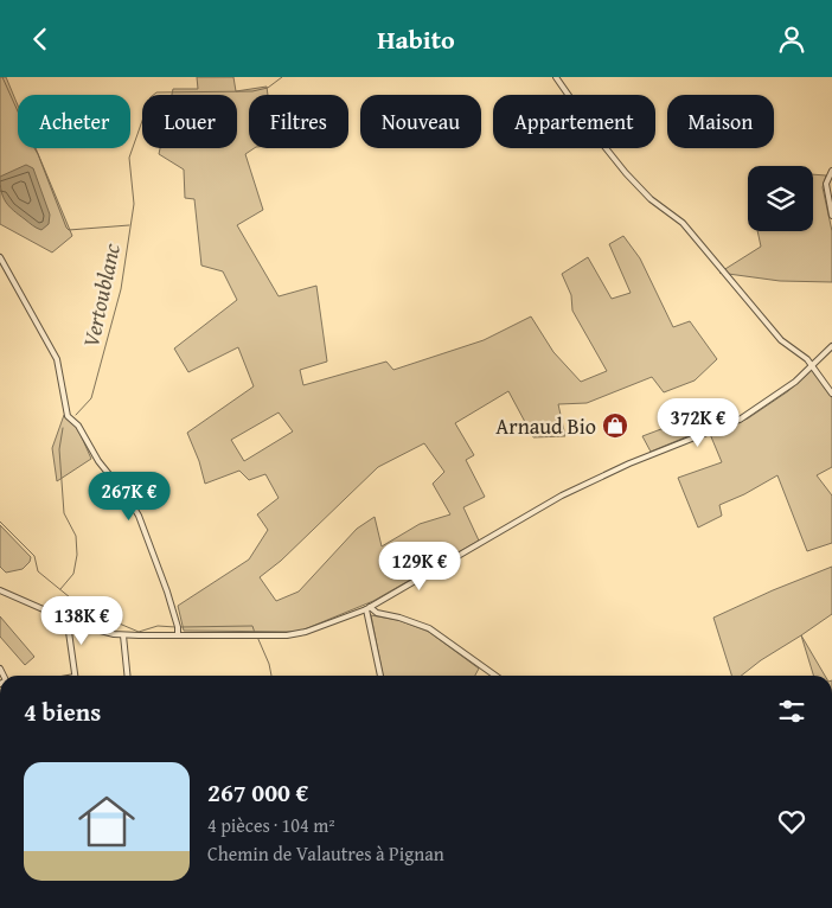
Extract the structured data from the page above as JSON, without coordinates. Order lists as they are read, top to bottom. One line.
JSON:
{"water":["Vertoublanc"],"places":{"shop":["Arnaud Bio"]},"page":{"header":"Habito","chip":["Acheter","Louer","Filtres","Nouveau","Appartement","Maison"],"price":["372K €","267K €","129K €","138K €"],"heading":"4 biens","list":[{"name":"267 000 €","note":"4 pièces · 104 m² · Chemin de Valautres à Pignan"}]}}
